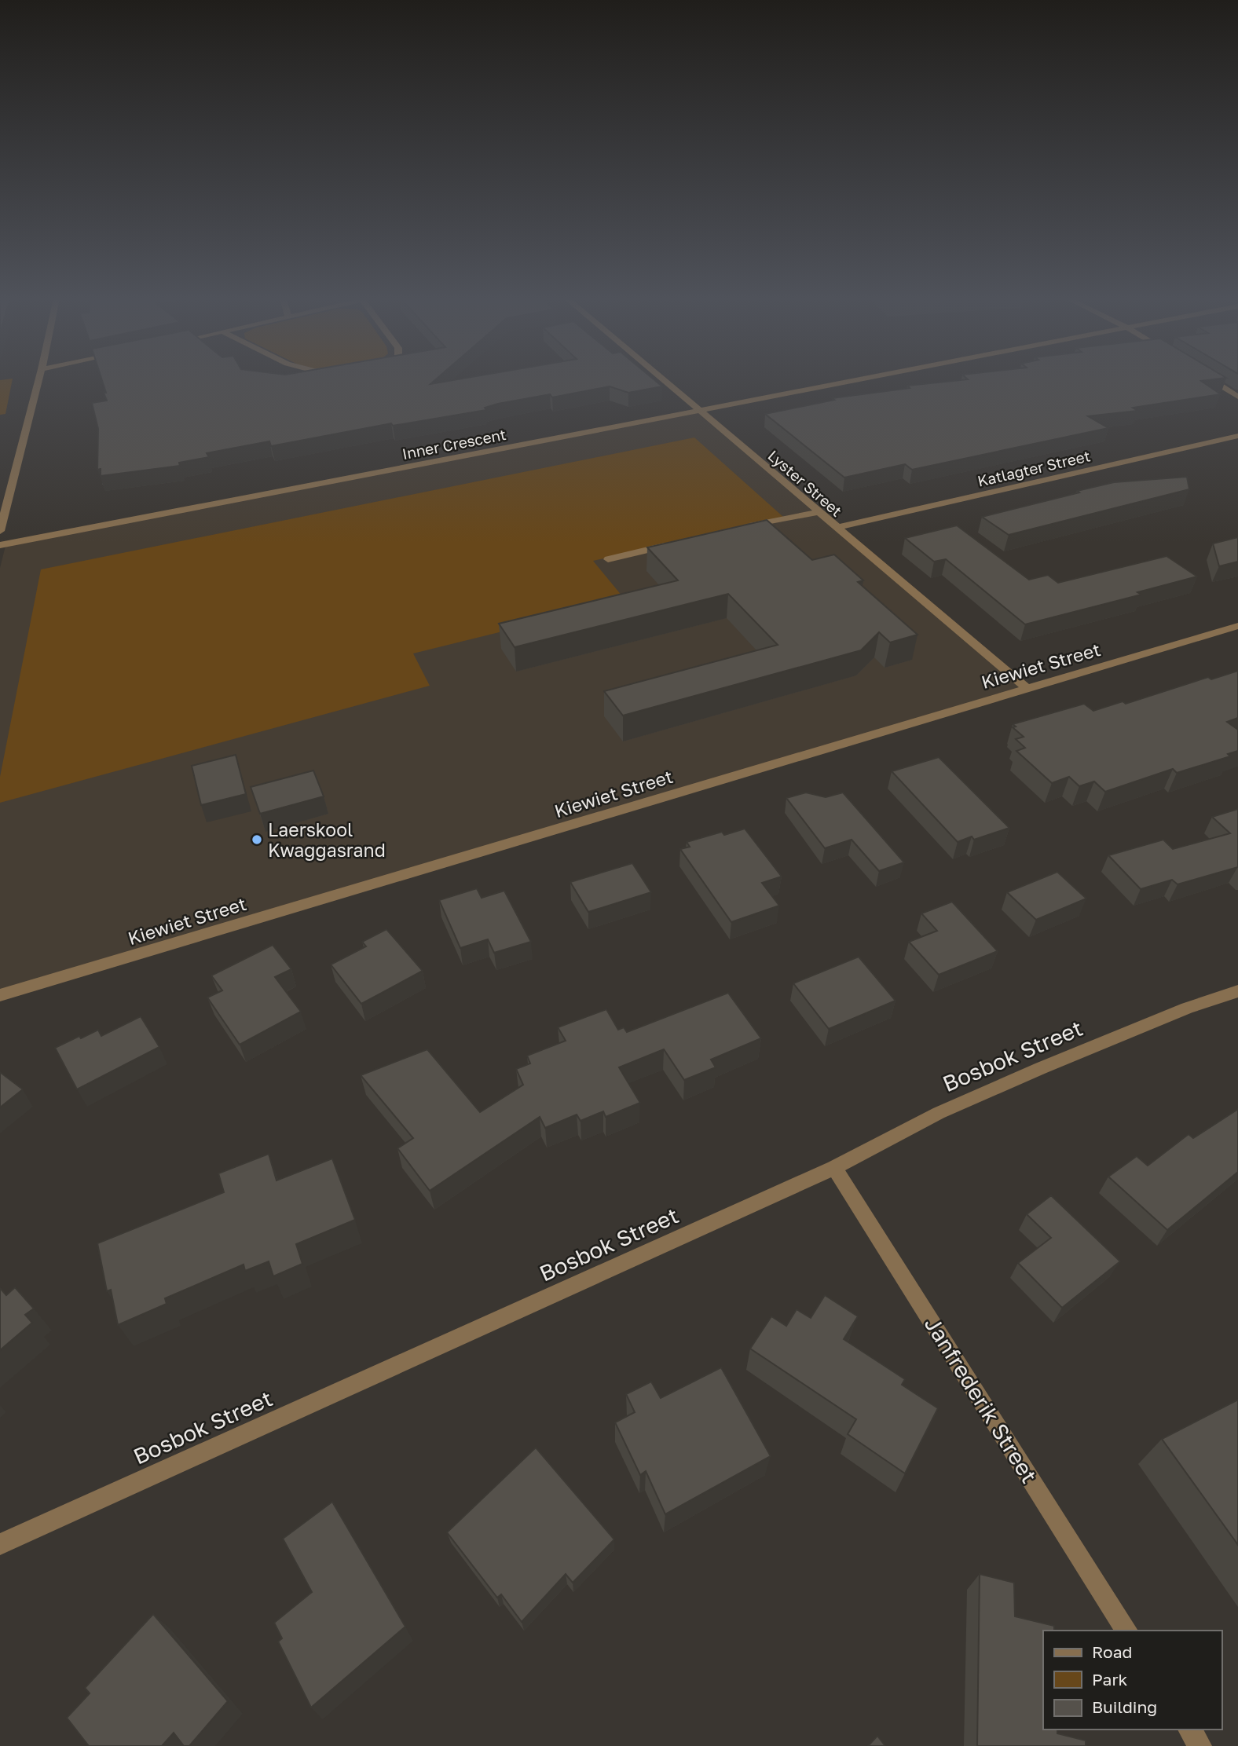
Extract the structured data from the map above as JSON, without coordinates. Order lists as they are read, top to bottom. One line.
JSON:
{"streets":{"street":["Inner Crescent","Katlagter Street","Lyster Street","Kiewiet Street","Bosbok Street","Janfrederik Street"]},"crossings":[["Inner Crescent","Lyster Street"],["Katlagter Street","Lyster Street"],["Lyster Street","Kiewiet Street"],["Bosbok Street","Janfrederik Street"]],"places":["Laerskool Kwaggasrand"],"legend":["Road","Park","Building"]}
